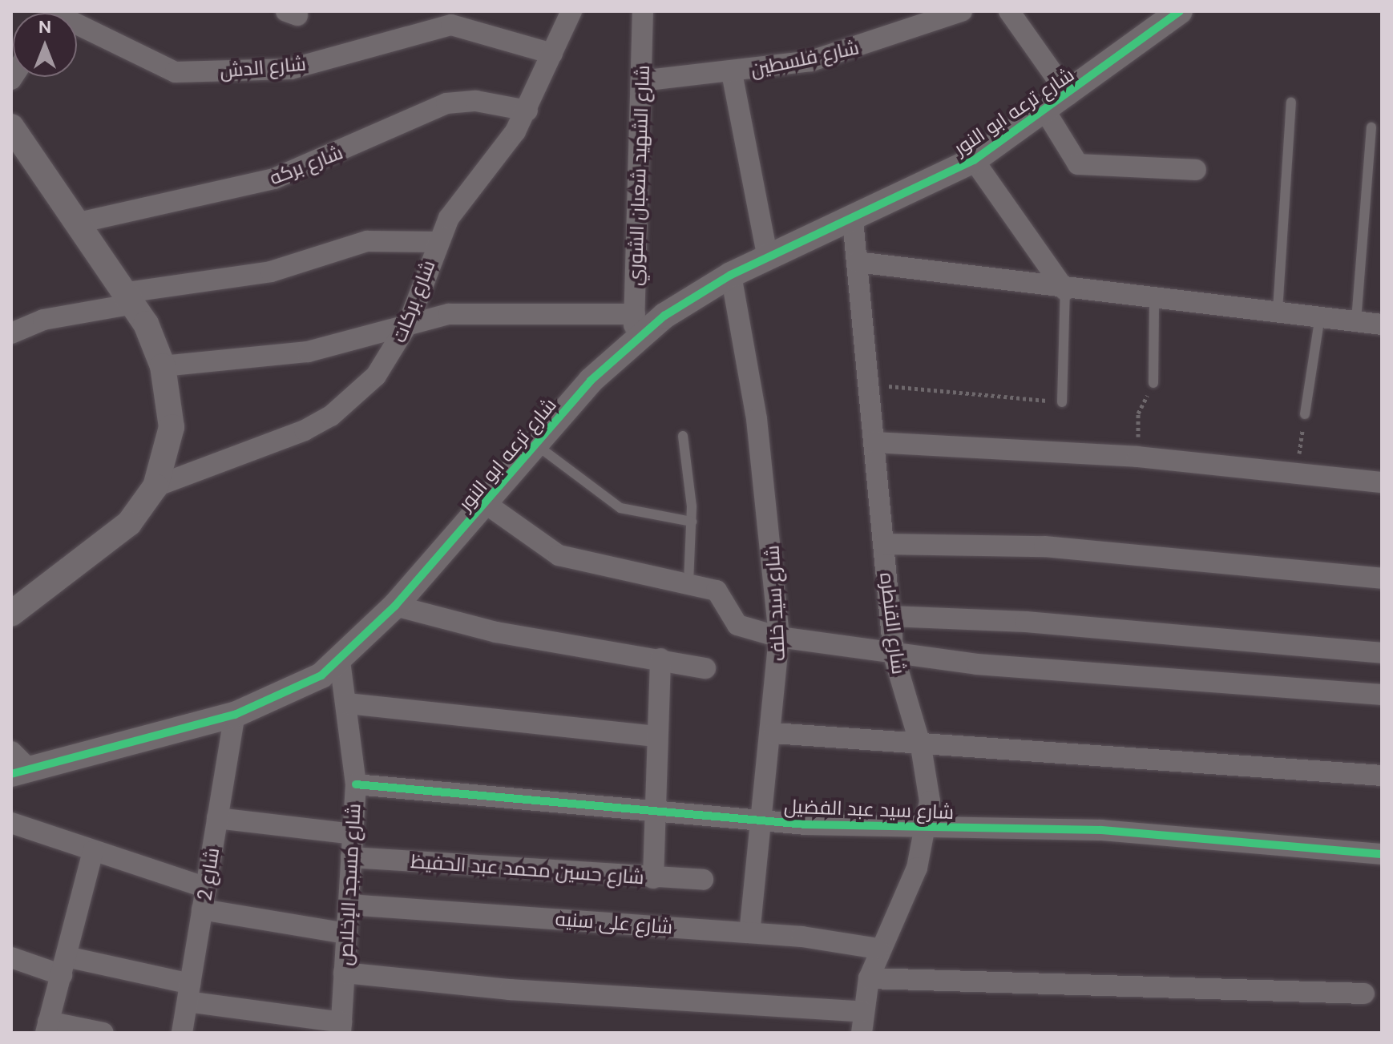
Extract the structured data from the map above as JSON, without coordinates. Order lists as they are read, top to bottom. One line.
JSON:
{"streets":{"street":["شارع فلسطين","شارع الدش","شارع ترعه ابو النور","شارع بركه","شارع الشهيد شعبان الشوري","شارع بركات","شارع سيد خلف","شارع القنطره","شارع سيد عبد الفضيل","شارع حسين محمد عبد الحفيظ","شارع 2","شارع مسجد الإخلاص","شارع على سنيه"]},"crossings":[["شارع فلسطين","شارع الشهيد شعبان الشوري"],["شارع الدش","شارع بركات"],["شارع ترعه ابو النور","شارع الشهيد شعبان الشوري"],["شارع ترعه ابو النور","شارع سيد خلف"],["شارع ترعه ابو النور","شارع القنطره"],["شارع ترعه ابو النور","شارع 2"],["شارع ترعه ابو النور","شارع مسجد الإخلاص"],["شارع بركه","شارع بركات"],["شارع سيد خلف","شارع سيد عبد الفضيل"],["شارع سيد خلف","شارع على سنيه"],["شارع القنطره","شارع سيد عبد الفضيل"],["شارع القنطره","شارع على سنيه"],["شارع سيد عبد الفضيل","شارع مسجد الإخلاص"],["شارع حسين محمد عبد الحفيظ","شارع مسجد الإخلاص"],["شارع مسجد الإخلاص","شارع على سنيه"]],"north":"top"}
